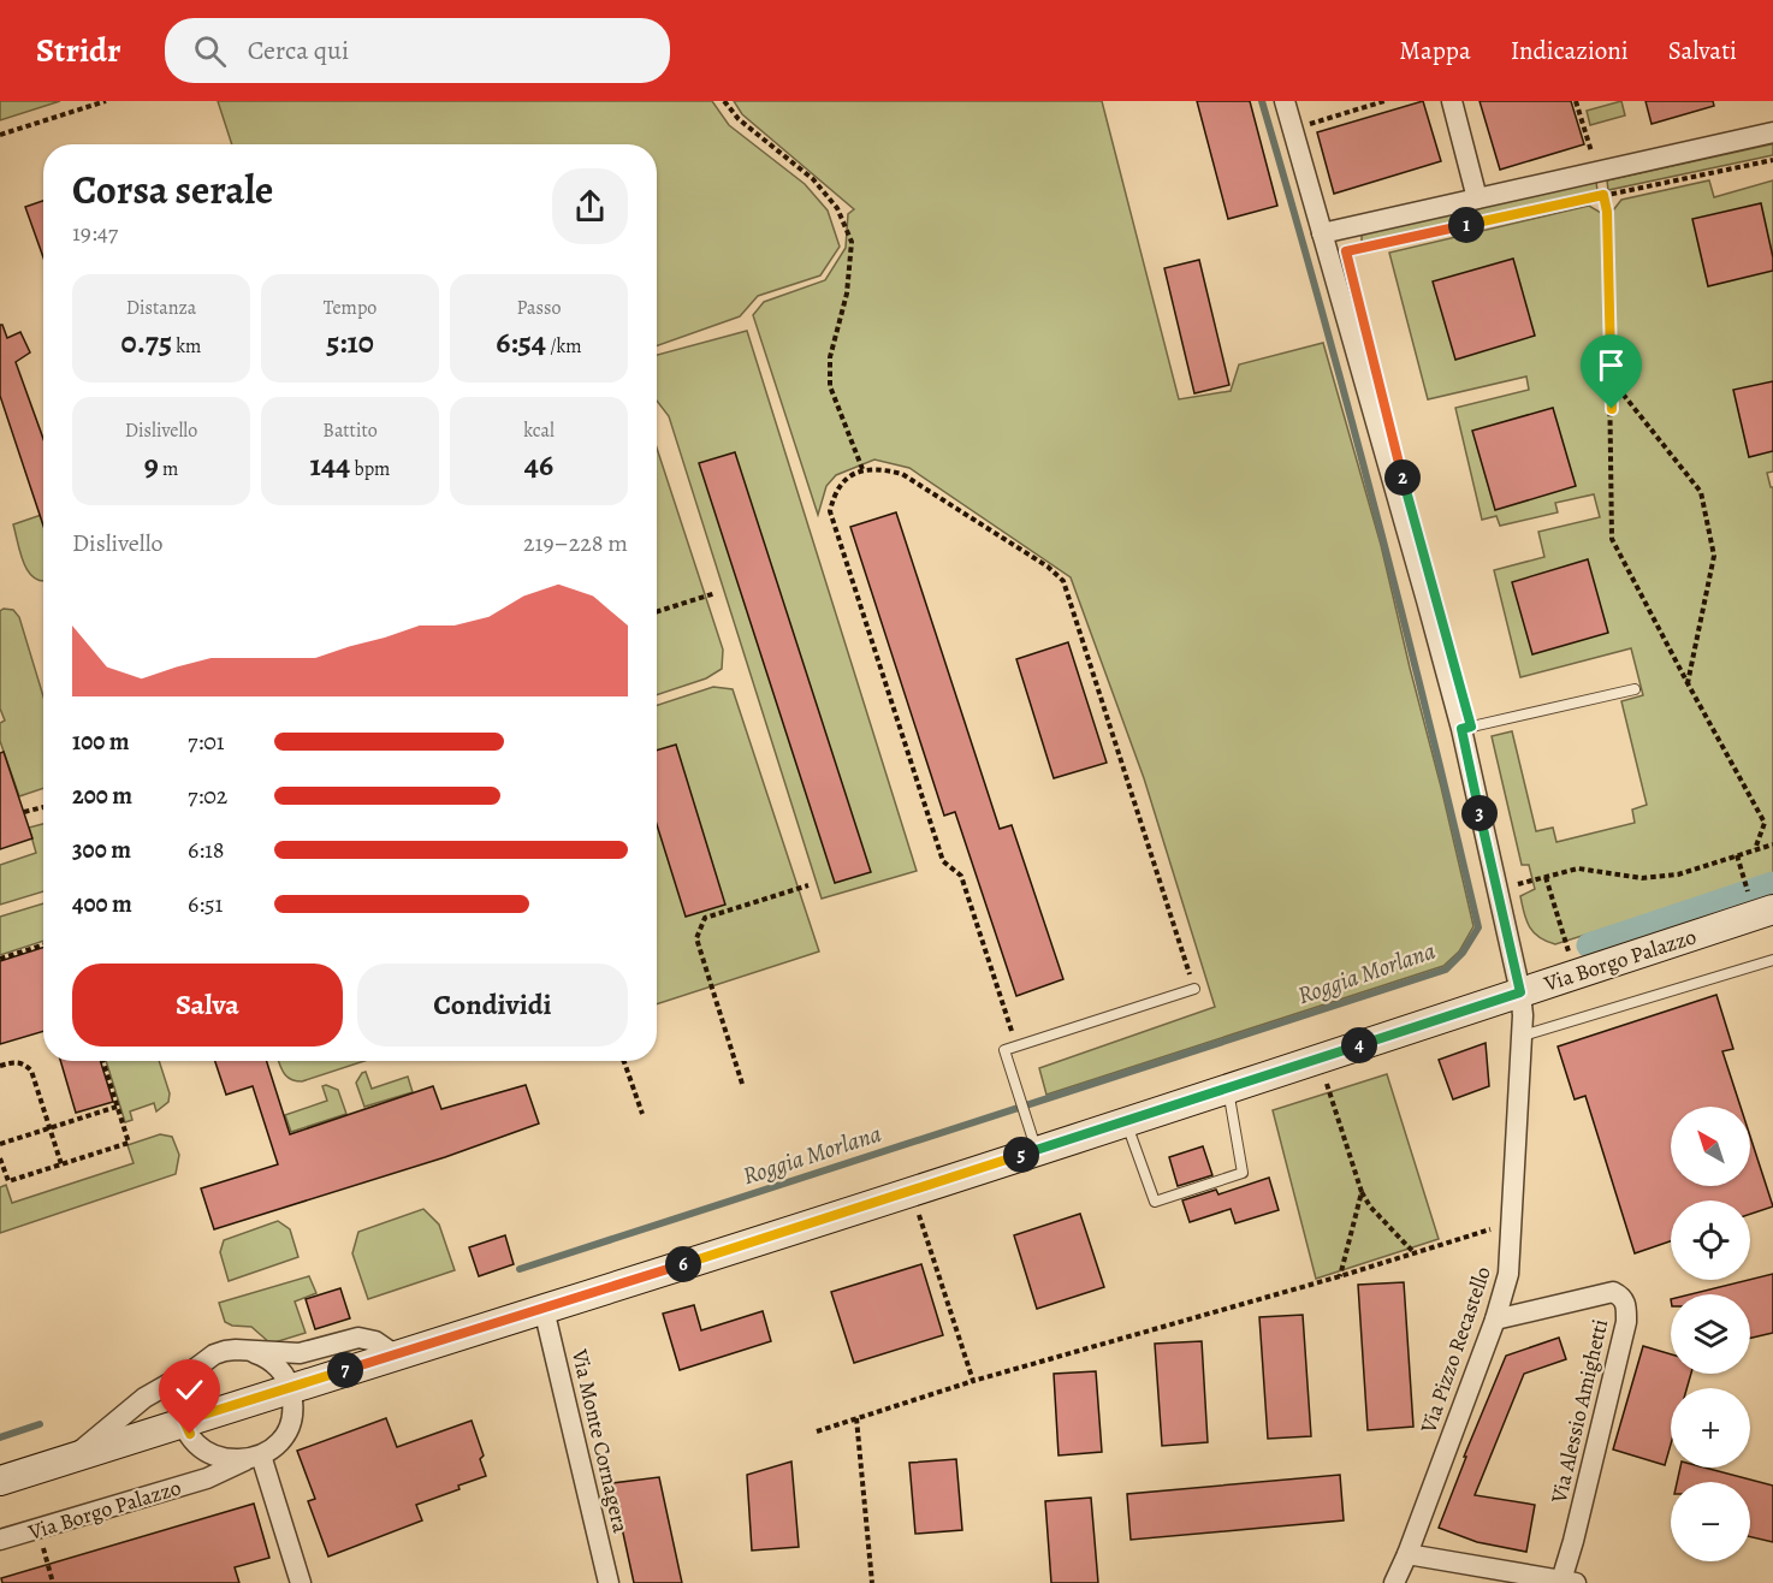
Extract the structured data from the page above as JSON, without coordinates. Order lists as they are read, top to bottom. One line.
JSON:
{"streets":{"main road":["Via Borgo Palazzo"],"street":["Via Pizzo Recastello","Via Alessio Amighetti","Via Monte Cornagera"]},"crossings":[["Via Borgo Palazzo","Via Pizzo Recastello"],["Via Borgo Palazzo","Via Monte Cornagera"],["Via Pizzo Recastello","Via Alessio Amighetti"]],"water":["Roggia Morlana"],"north":"top left","page":{"header":"Stridr","search":"Cerca qui","nav":["Mappa","Indicazioni","Salvati"],"heading":["Corsa serale","19:47"],"pins":["1","2","3","4","5","6","7"],"stats":[["Distanza","0.75 km"],["Tempo","5:10"],["Passo","6:54 /km"],["Dislivello","9 m"],["Battito","144 bpm"],["kcal","46"]],"chart":["Dislivello","219–228 m"],"list":[{"name":"100 m","note":"7:01"},{"name":"200 m","note":"7:02"},{"name":"300 m","note":"6:18"},{"name":"400 m","note":"6:51"}],"buttons":["Salva","Condividi"],"map_buttons":["+","−"]}}
